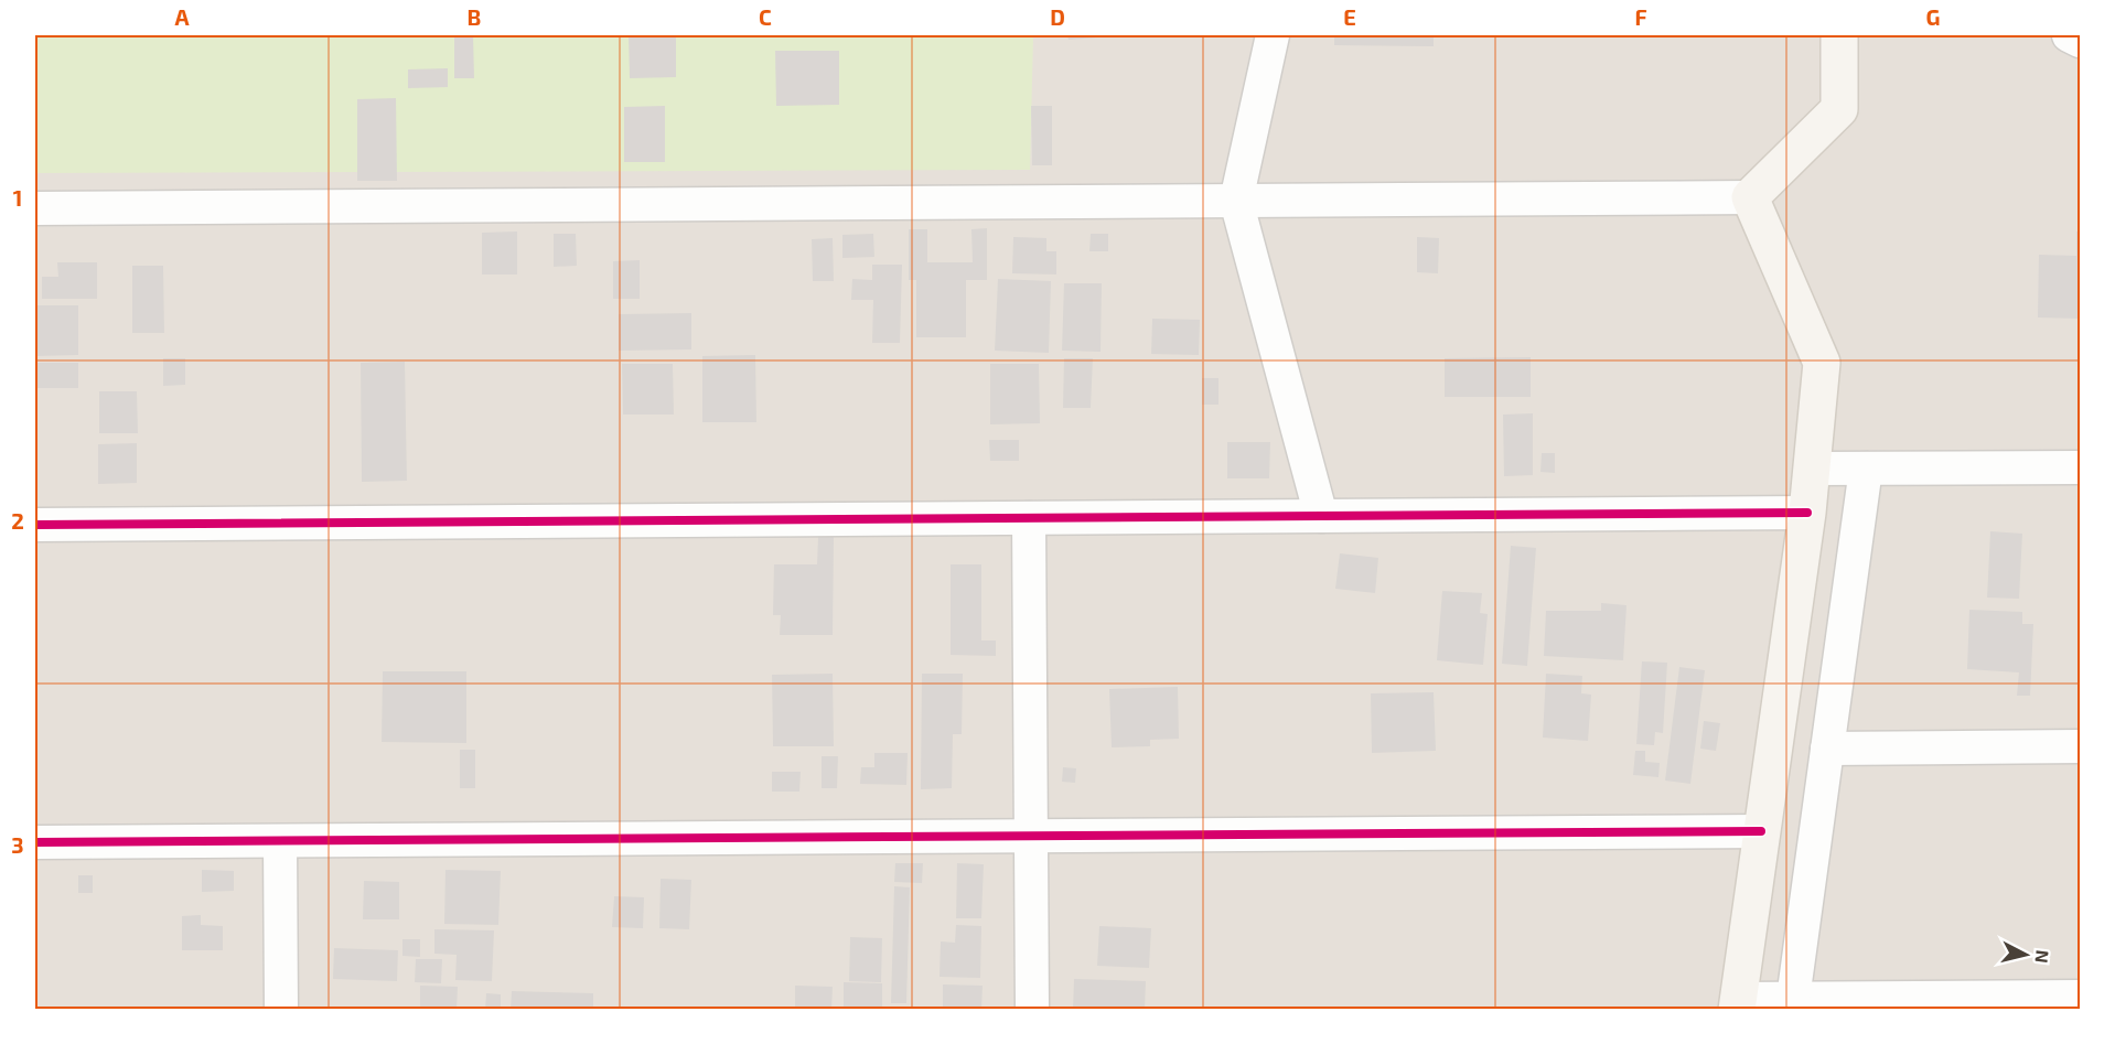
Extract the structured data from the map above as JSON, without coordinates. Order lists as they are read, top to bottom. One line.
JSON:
{"north":"right","grid":{"columns":["A","B","C","D","E","F","G"],"rows":["1","2","3"]}}
